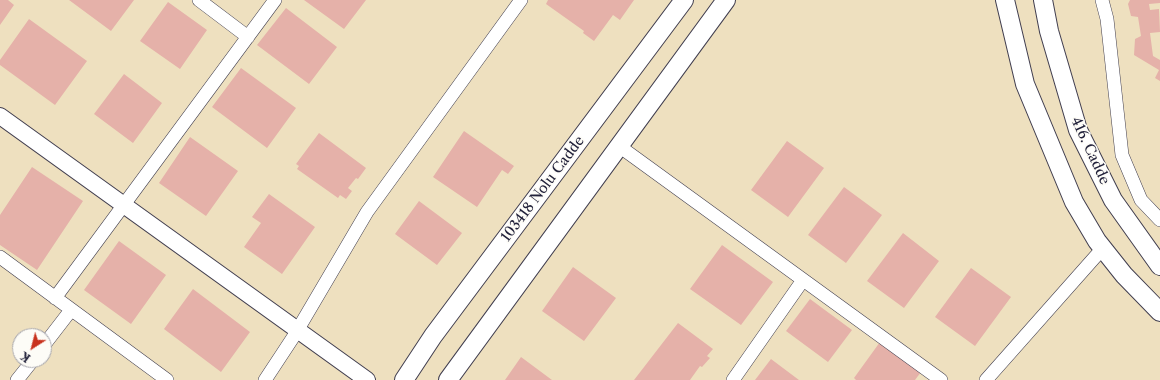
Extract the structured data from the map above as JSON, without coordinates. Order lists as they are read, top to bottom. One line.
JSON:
{"streets":{"main road":["416. Cadde","103418 Nolu Cadde"]},"north":"bottom left"}
